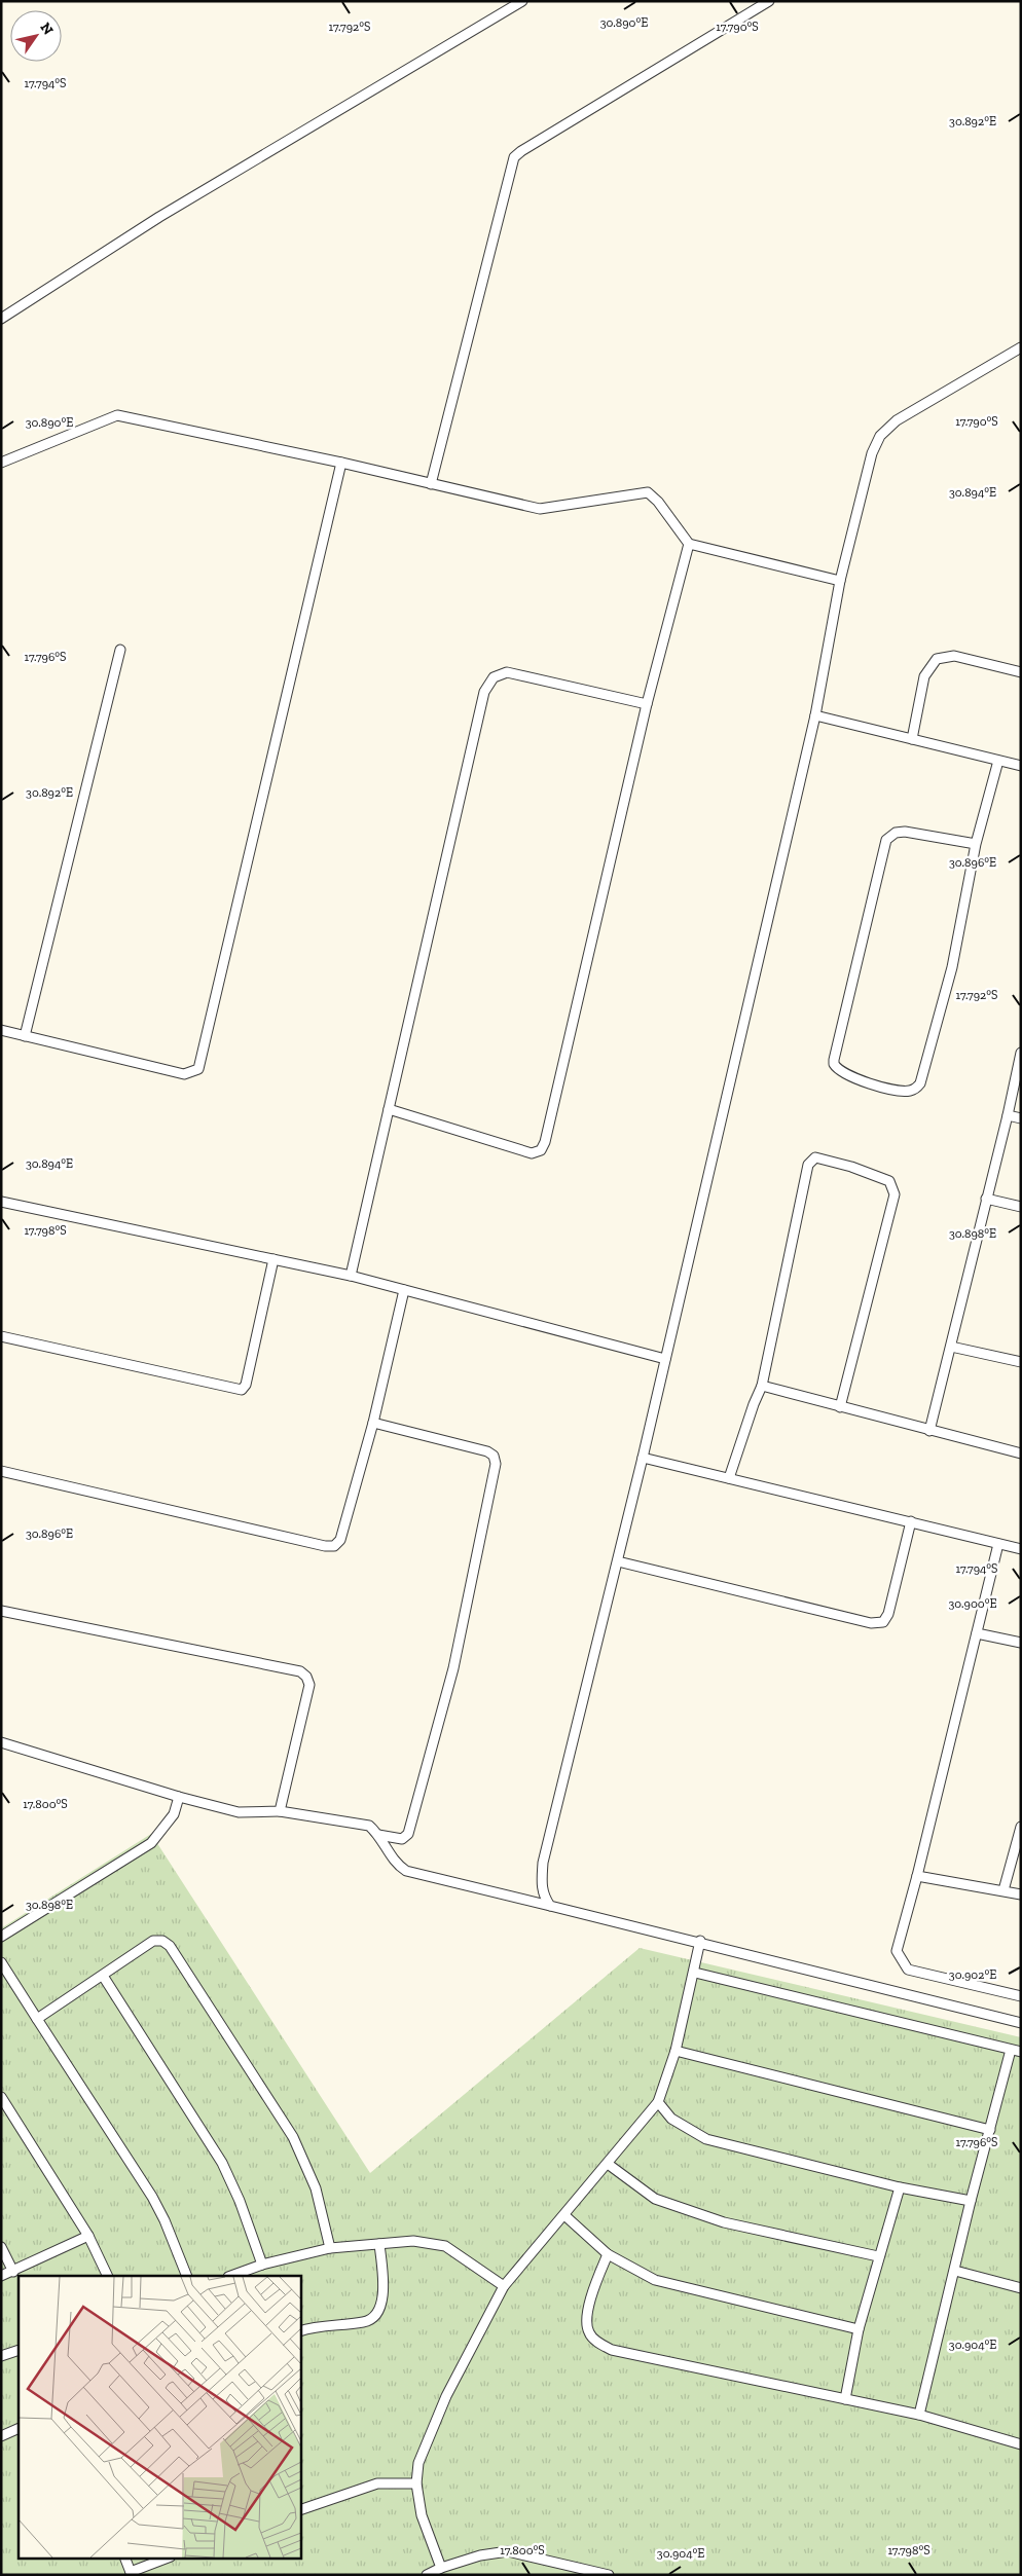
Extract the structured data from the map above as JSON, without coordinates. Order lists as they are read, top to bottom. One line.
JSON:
{"north":"top right","coordinates":["30.890°E","17.792°S","17.790°S","17.794°S","30.892°E","30.894°E","17.796°S","30.896°E","17.798°S","30.898°E","30.900°E","17.800°S","30.902°E","30.904°E"]}
